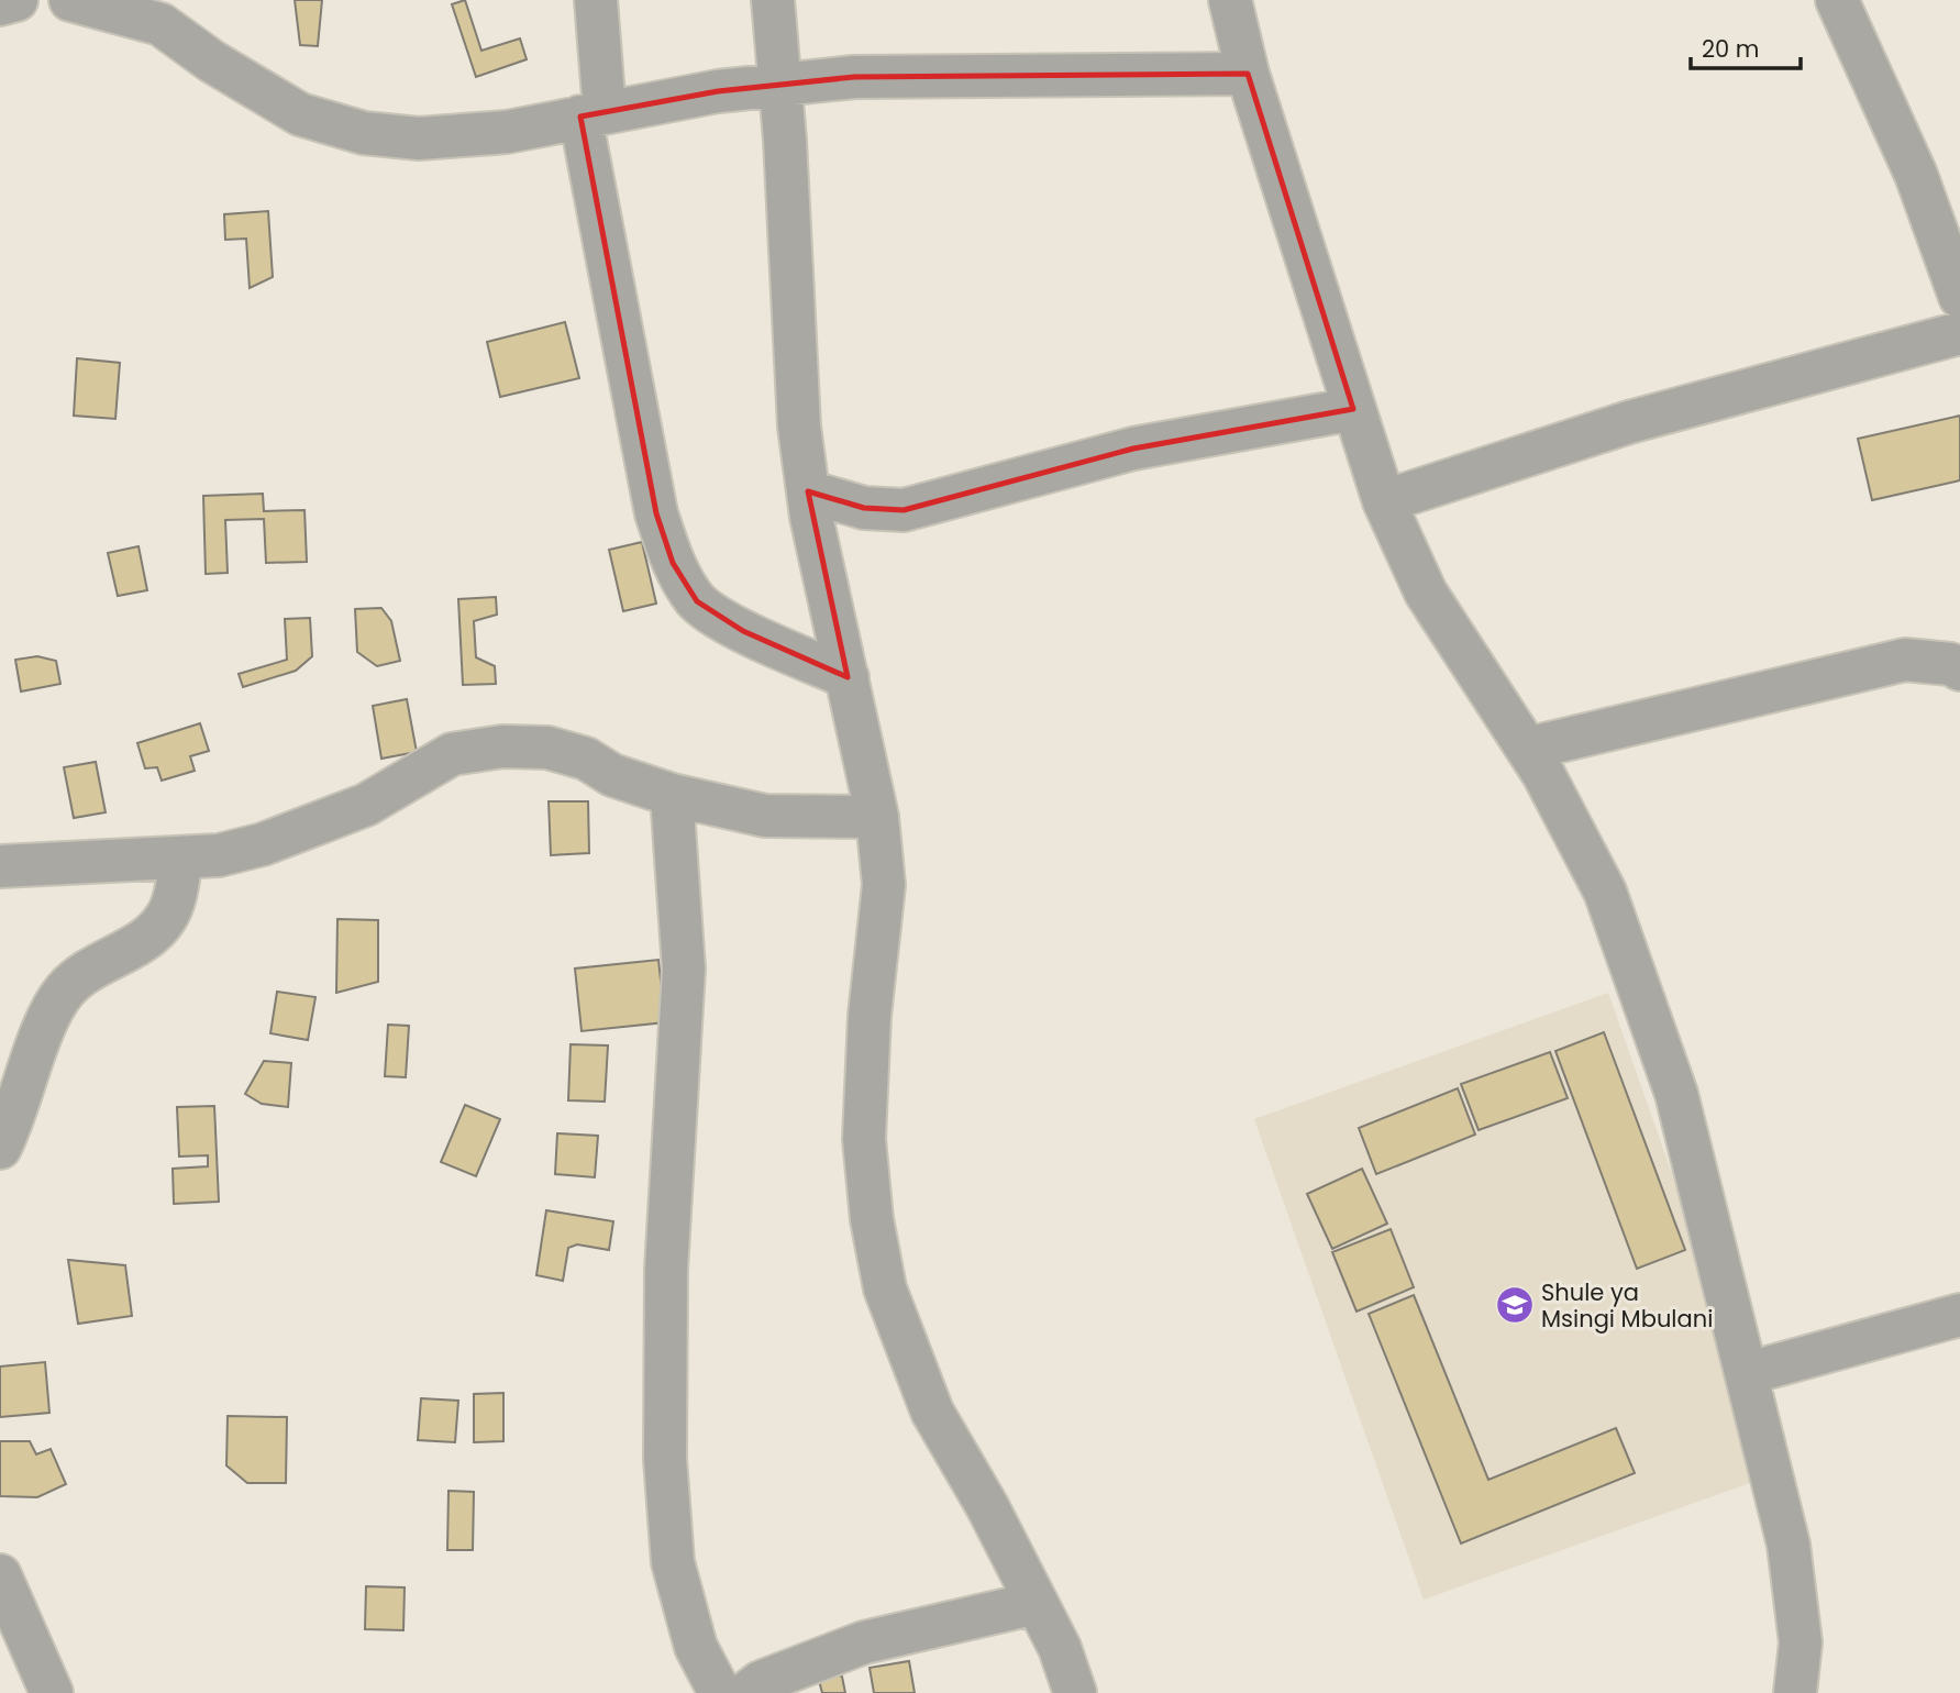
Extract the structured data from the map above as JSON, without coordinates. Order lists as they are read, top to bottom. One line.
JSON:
{"places":{"school or university":["Shule ya Msingi Mbulani"]},"scale_bar":"20 m"}
